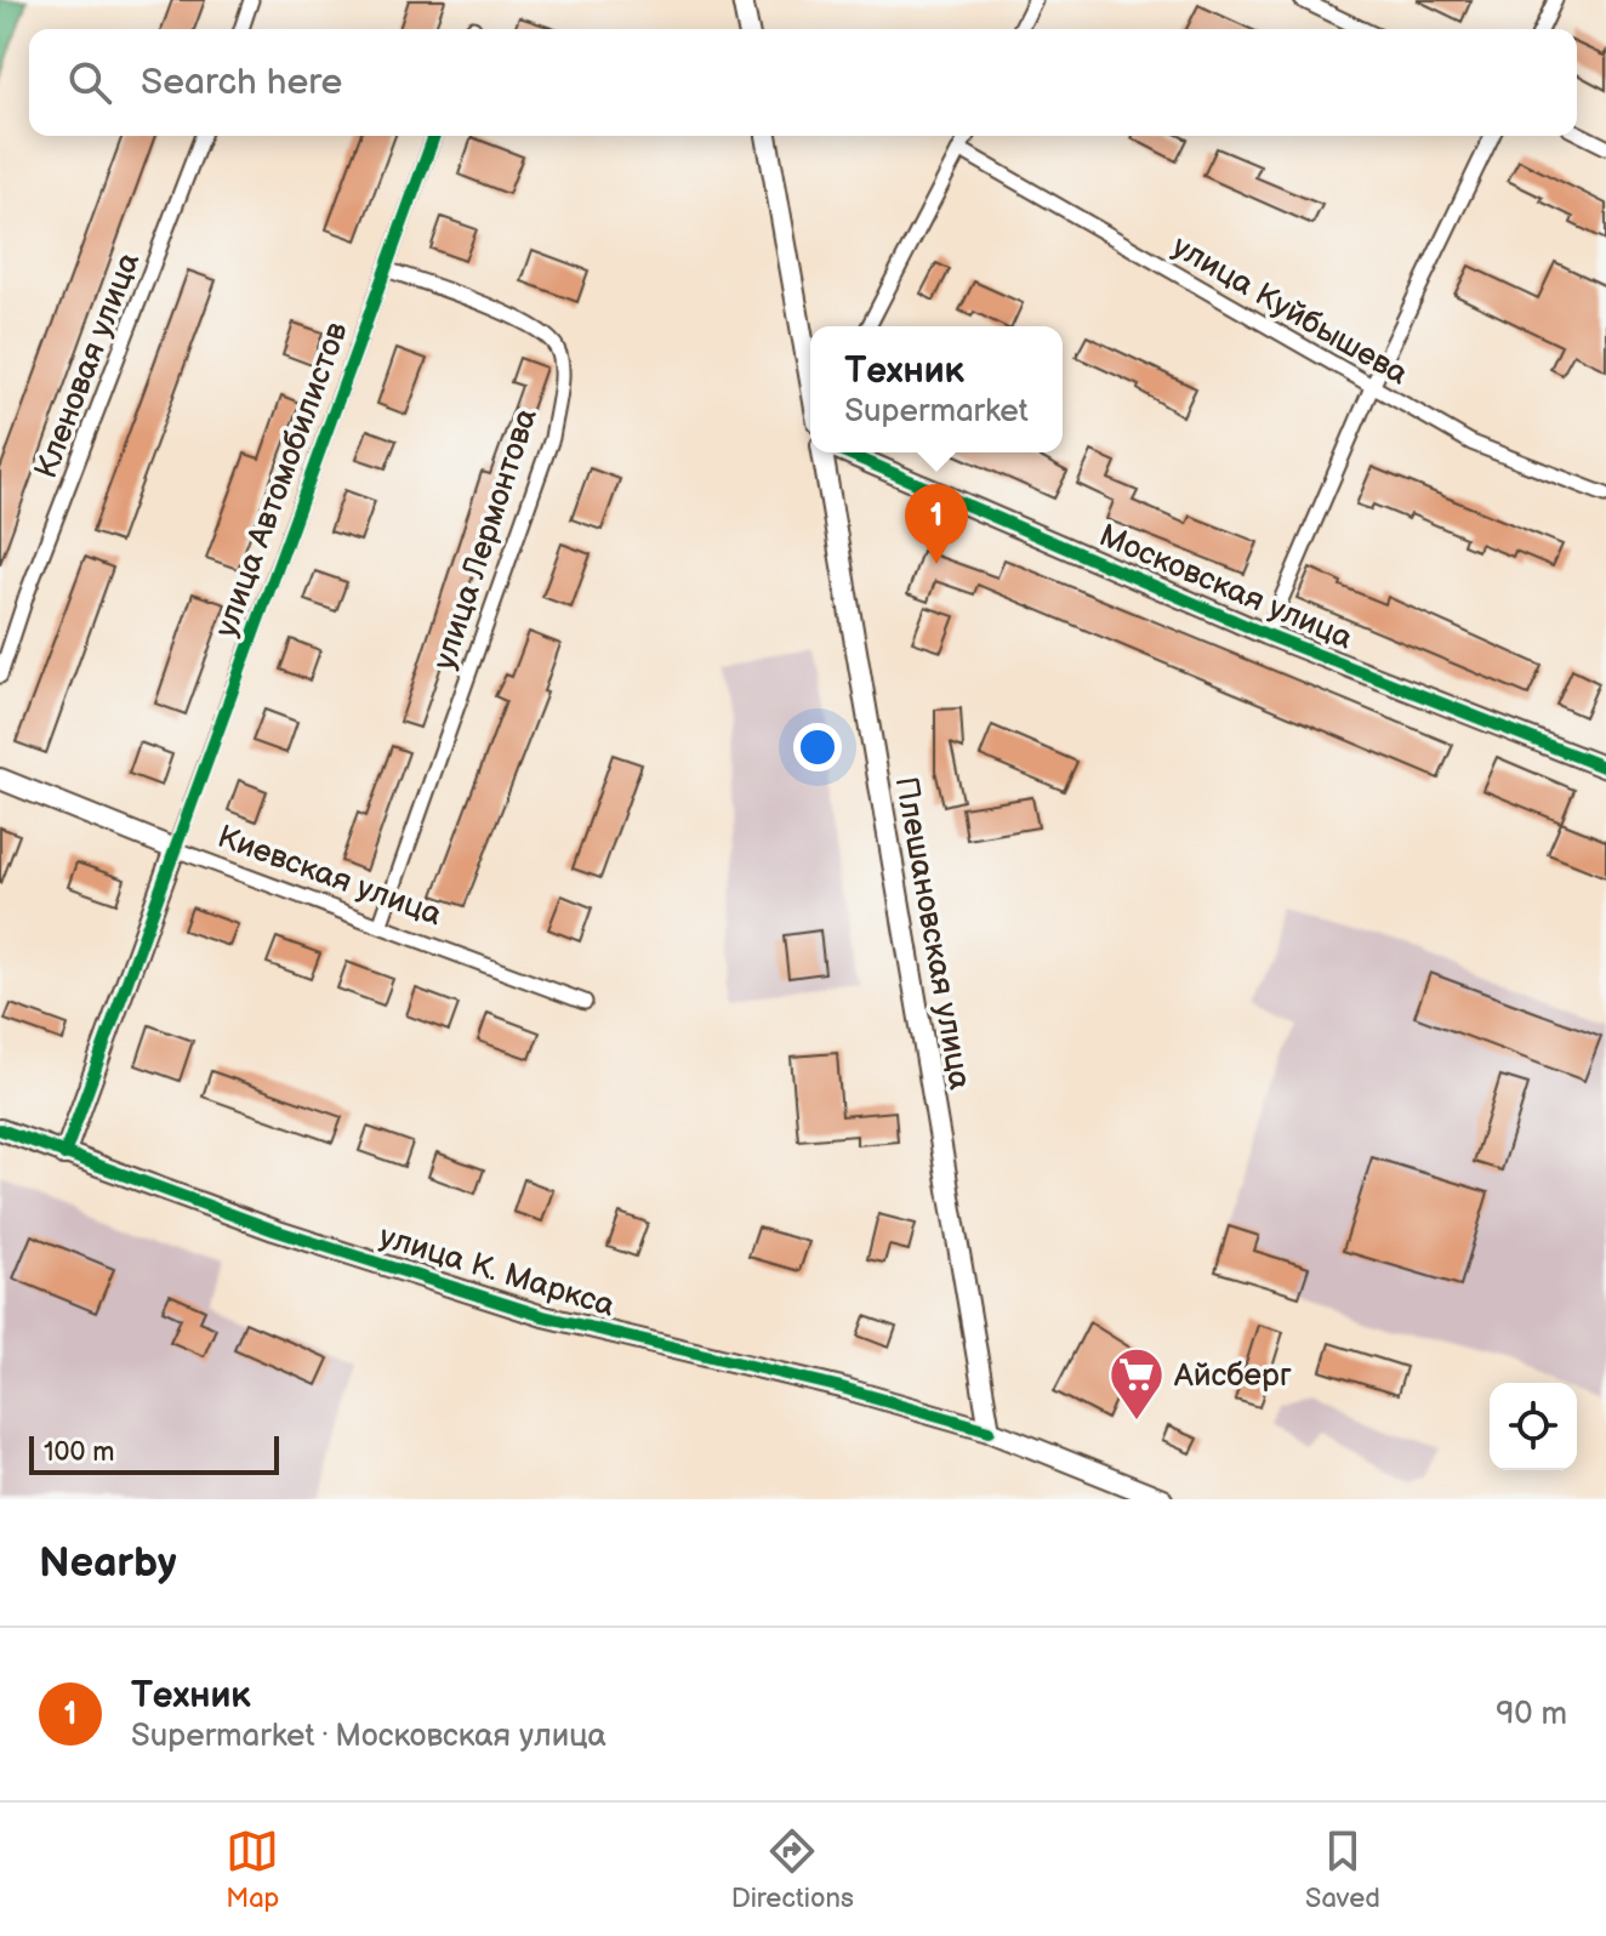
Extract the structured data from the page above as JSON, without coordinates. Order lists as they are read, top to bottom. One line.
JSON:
{"streets":{"street":["улица Куйбышева","Кленовая улица","улица Автомобилистов","улица Лермонтова","Московская улица","Киевская улица","Плешановская улица","улица К. Маркса"]},"crossings":[["улица Автомобилистов","улица Лермонтова"],["улица Автомобилистов","Киевская улица"],["улица Лермонтова","Киевская улица"],["Плешановская улица","улица К. Маркса"]],"places":{"supermarket":["Айсберг"]},"scale_bar":"100 m","page":{"search":"Search here","popup":["Техник","Supermarket"],"pins":"1","scale":"100 m","heading":"Nearby","list":[{"mark":"1","name":"Техник","note":"Supermarket · Московская улица","value":"90 m"}],"nav":["Map","Directions","Saved"]}}
